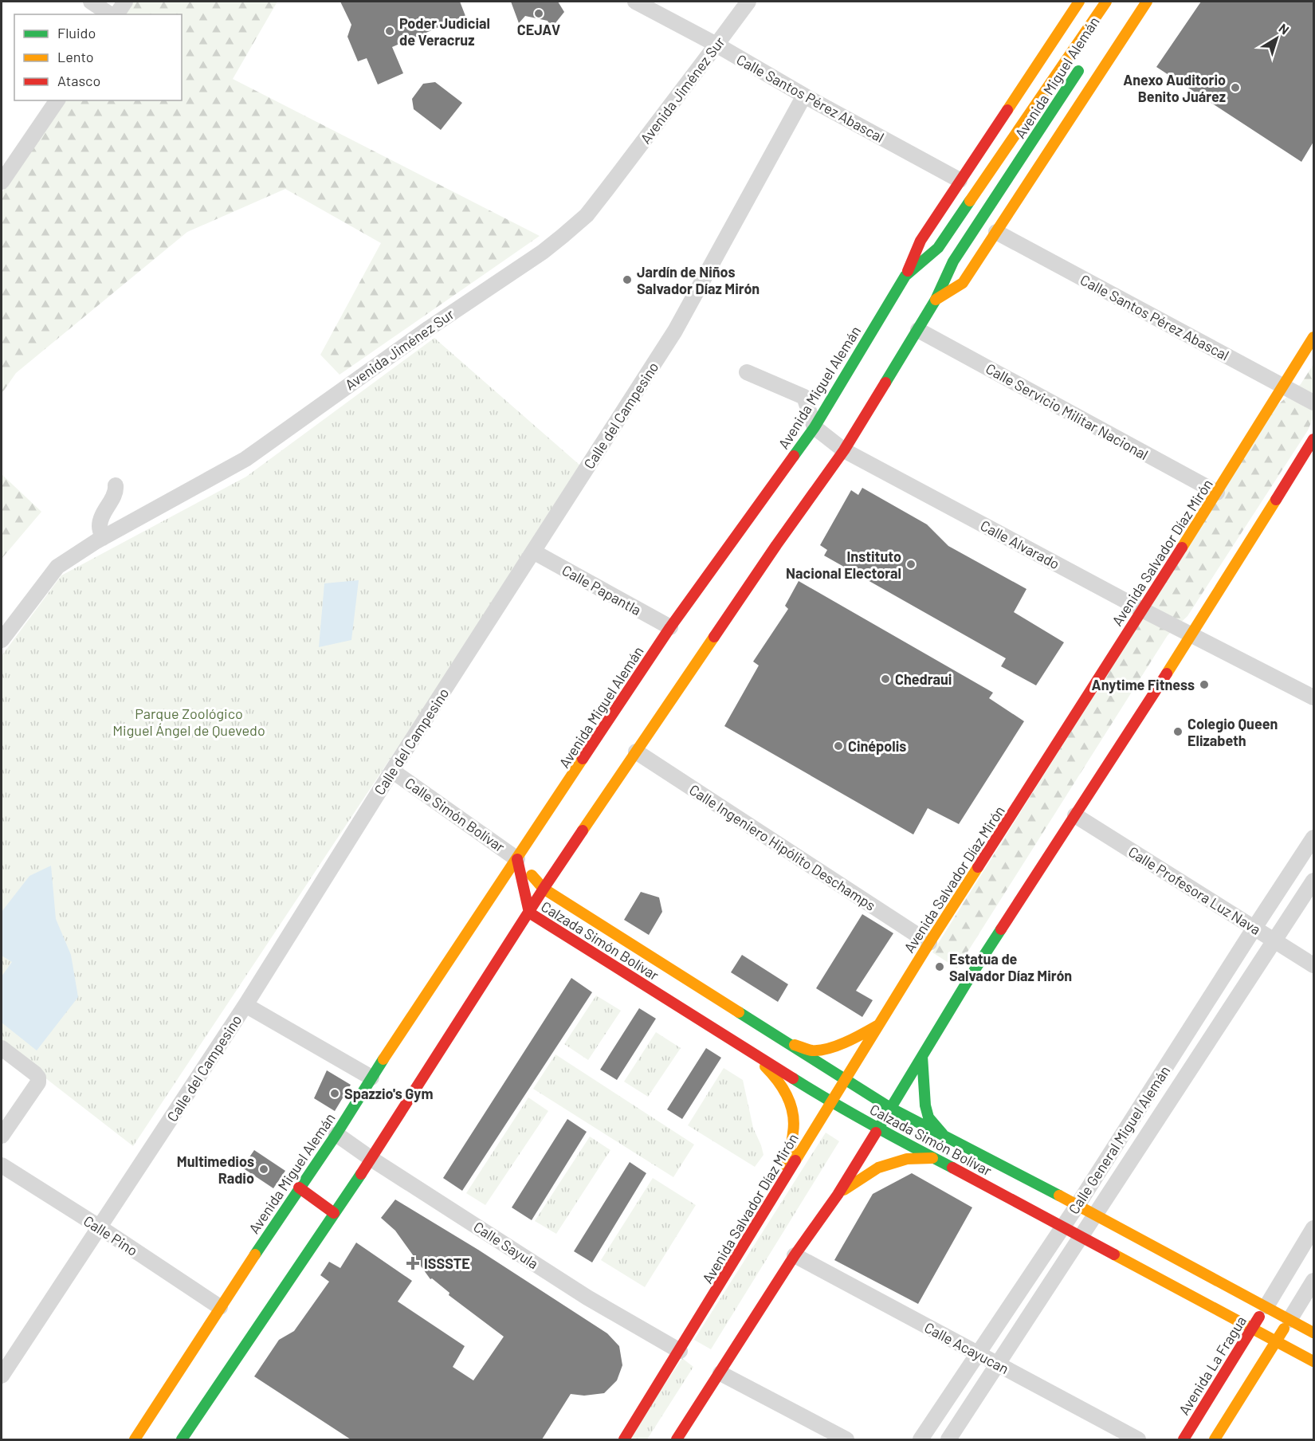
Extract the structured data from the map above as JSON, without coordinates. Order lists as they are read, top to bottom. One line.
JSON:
{"streets":{"main road":["Avenida Miguel Alemán","Avenida Salvador Díaz Mirón","Calzada Simón Bolívar","Avenida La Fragua"],"street":["Avenida Jiménez Sur","Calle Santos Pérez Abascal","Calle Servicio Militar Nacional","Calle del Campesino","Calle Alvarado","Calle Papantla","Calle Simón Bolívar","Calle Ingeniero Hipólito Deschamps","Calle Profesora Luz Nava","Calle General Miguel Alemán","Calle Pino","Calle Sayula","Calle Acayucan"]},"crossings":[["Avenida Miguel Alemán","Calle Servicio Militar Nacional"],["Avenida Miguel Alemán","Calle Alvarado"],["Avenida Miguel Alemán","Calle Papantla"],["Avenida Miguel Alemán","Calle Simón Bolívar"],["Avenida Miguel Alemán","Calle Ingeniero Hipólito Deschamps"],["Avenida Miguel Alemán","Calzada Simón Bolívar"],["Avenida Miguel Alemán","Calle Pino"],["Avenida Miguel Alemán","Calle Sayula"],["Avenida Jiménez Sur","Calle Santos Pérez Abascal"],["Calle Santos Pérez Abascal","Calle del Campesino"],["Calle Santos Pérez Abascal","Avenida Salvador Díaz Mirón"],["Calle Servicio Militar Nacional","Avenida Salvador Díaz Mirón"],["Calle del Campesino","Calle Papantla"],["Calle del Campesino","Calle Simón Bolívar"],["Calle del Campesino","Calle Pino"],["Calle Alvarado","Avenida Salvador Díaz Mirón"],["Avenida Salvador Díaz Mirón","Calle Ingeniero Hipólito Deschamps"],["Avenida Salvador Díaz Mirón","Calzada Simón Bolívar"],["Avenida Salvador Díaz Mirón","Calle Sayula"],["Calle Simón Bolívar","Calzada Simón Bolívar"],["Calle Profesora Luz Nava","Calle General Miguel Alemán"],["Calzada Simón Bolívar","Calle General Miguel Alemán"],["Calzada Simón Bolívar","Avenida La Fragua"],["Calle General Miguel Alemán","Calle Acayucan"]],"parks":["Parque Zoológico Miguel Ángel de Quevedo"],"places":{"other":["CEJAV","Poder Judicial de Veracruz","Anexo Auditorio Benito Juárez","Jardín de Niños Salvador Díaz Mirón","Instituto Nacional Electoral","Chedraui","Anytime Fitness","Colegio Queen Elizabeth","Cinépolis","Estatua de Salvador Díaz Mirón","Spazzio's Gym","Multimedios Radio"],"health":["ISSSTE"]},"legend":["Fluido","Lento","Atasco"],"north":"top right"}
